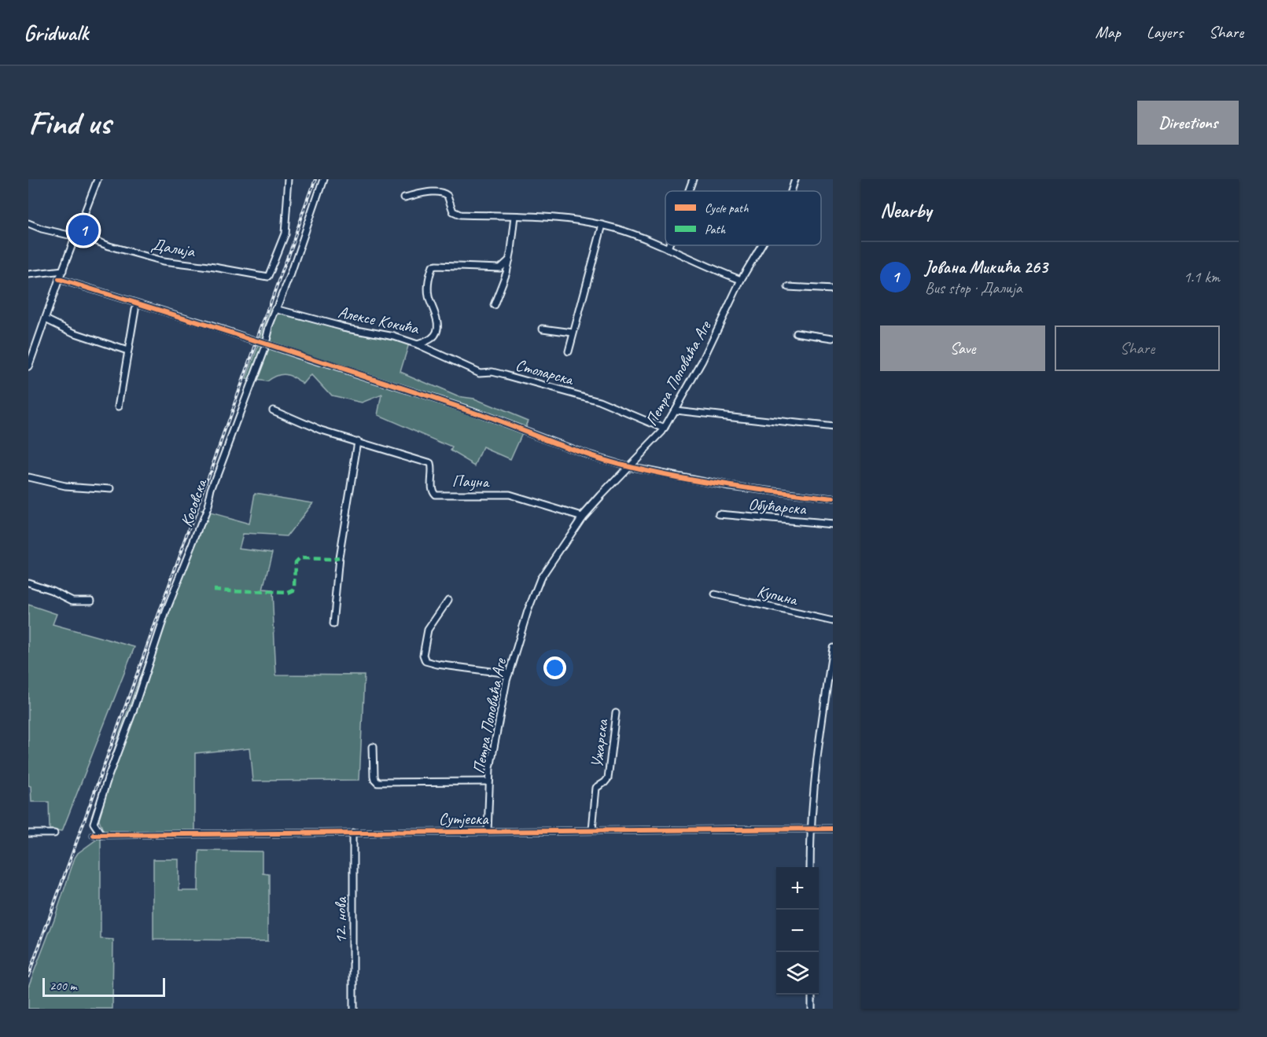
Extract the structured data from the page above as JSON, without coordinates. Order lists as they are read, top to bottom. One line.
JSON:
{"streets":{"street":["Далија","Алексе Кокића","Столарска","Петра Поповића Аге","Пауна","Косовска","Обућарска","Купина","Ужарска","Сутјеска","12. нова"]},"crossings":[["Алексе Кокића","Столарска"],["Алексе Кокића","Косовска"],["Столарска","Петра Поповића Аге"],["Петра Поповића Аге","Пауна"],["Петра Поповића Аге","Сутјеска"],["Косовска","Сутјеска"],["Ужарска","Сутјеска"],["Сутјеска","12. нова"]],"legend":["Cycle path","Path"],"scale_bar":"200 m","page":{"header":"Gridwalk","nav":["Map","Layers","Share"],"buttons":["Directions",["Save","Share"]],"title":"Find us","heading":"Nearby","pins":"1","list":[{"mark":"1","name":"Јована Микића 263","note":"Bus stop · Далија","value":"1.1 km"}],"map_buttons":["+","−"],"scale":"200 m"}}
